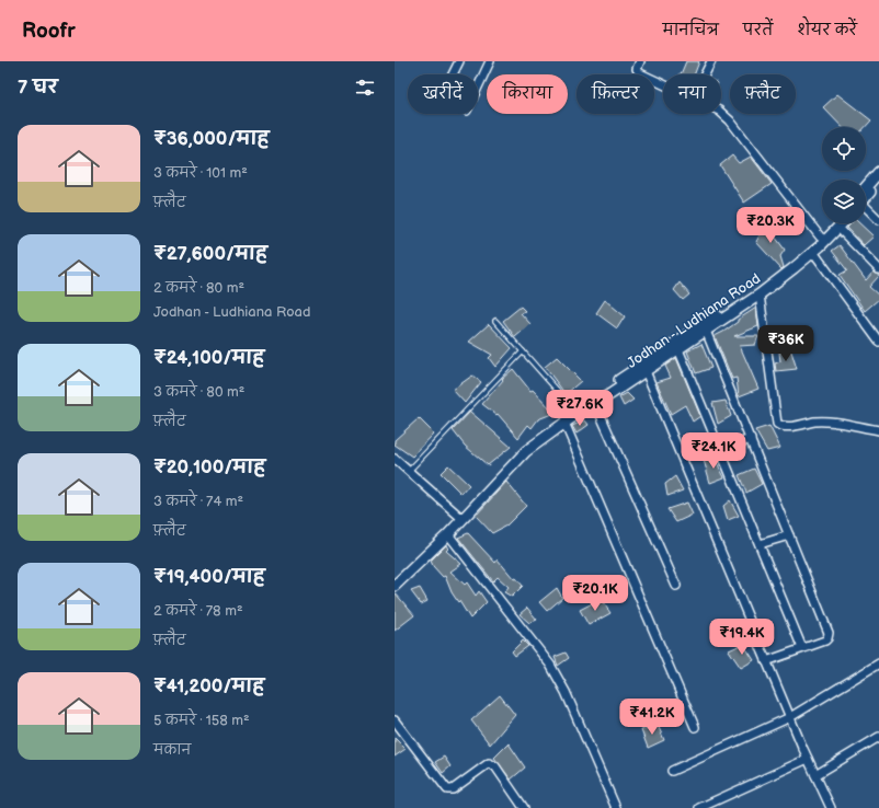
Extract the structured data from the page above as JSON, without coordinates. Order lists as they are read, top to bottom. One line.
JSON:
{"streets":{"street":["Jodhan - Ludhiana Road"]},"page":{"header":"Roofr","nav":["मानचित्र","परतें","शेयर करें"],"heading":"7 घर","chip":["खरीदें","किराया","फ़िल्टर","नया","फ़्लैट"],"list":[{"name":"₹36,000/माह","note":"3 कमरे · 101 m² · फ़्लैट"},{"name":"₹27,600/माह","note":"2 कमरे · 80 m² · Jodhan - Ludhiana Road"},{"name":"₹24,100/माह","note":"3 कमरे · 80 m² · फ़्लैट"},{"name":"₹20,100/माह","note":"3 कमरे · 74 m² · फ़्लैट"},{"name":"₹19,400/माह","note":"2 कमरे · 78 m² · फ़्लैट"},{"name":"₹41,200/माह","note":"5 कमरे · 158 m² · मकान"}],"price":["₹20.3K","₹36K","₹27.6K","₹24.1K","₹20.1K","₹19.4K","₹41.2K"]}}
